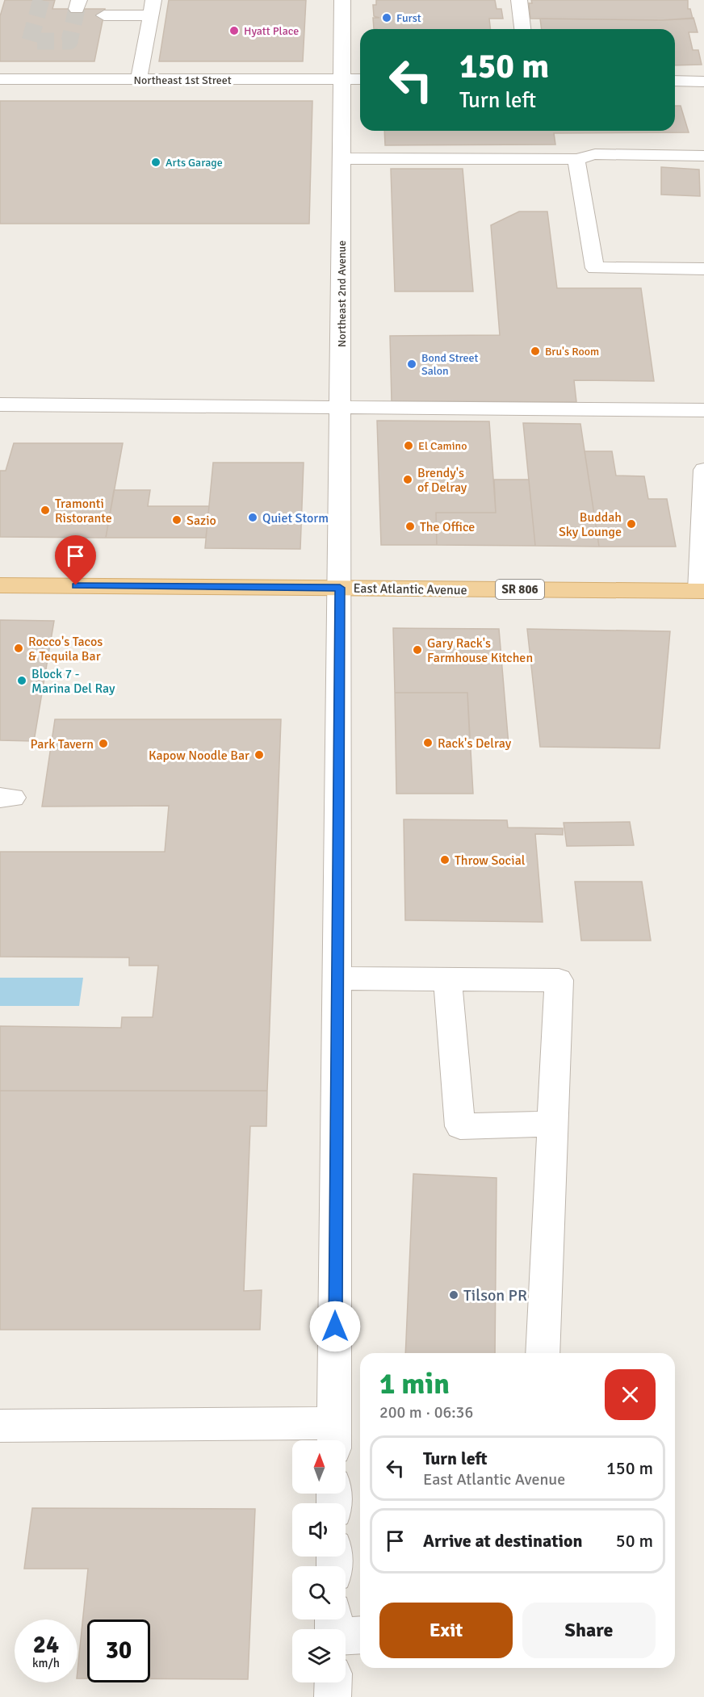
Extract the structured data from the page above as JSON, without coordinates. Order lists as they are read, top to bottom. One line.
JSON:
{"streets":{"main road":["East Atlantic Avenue","SR 806"],"street":["Northeast 1st Street","Northeast 2nd Avenue"]},"crossings":[["Northeast 1st Street","Northeast 2nd Avenue"],["Northeast 2nd Avenue","East Atlantic Avenue"]],"places":["Furst","Hyatt Place","Arts Garage","Bru's Room","Bond Street Salon","El Camino","Brendy's of Delray","Tramonti Ristorante","Quiet Storm","Sazio","Buddah Sky Lounge","The Office","Rocco's Tacos & Tequila Bar","Gary Rack's Farmhouse Kitchen","Block 7 - Marina Del Ray","Rack's Delray","Park Tavern","Kapow Noodle Bar","Throw Social","Tilson PR"],"north":"top","page":{"turn":["150 m","Turn left"],"heading":["1 min","200 m · 06:36"],"list":[{"name":"Turn left","note":"East Atlantic Avenue","value":"150 m"},{"name":"Arrive at destination","value":"50 m"}],"buttons":["Exit","Share"],"speed":"24 km/h","limit":"30"}}
